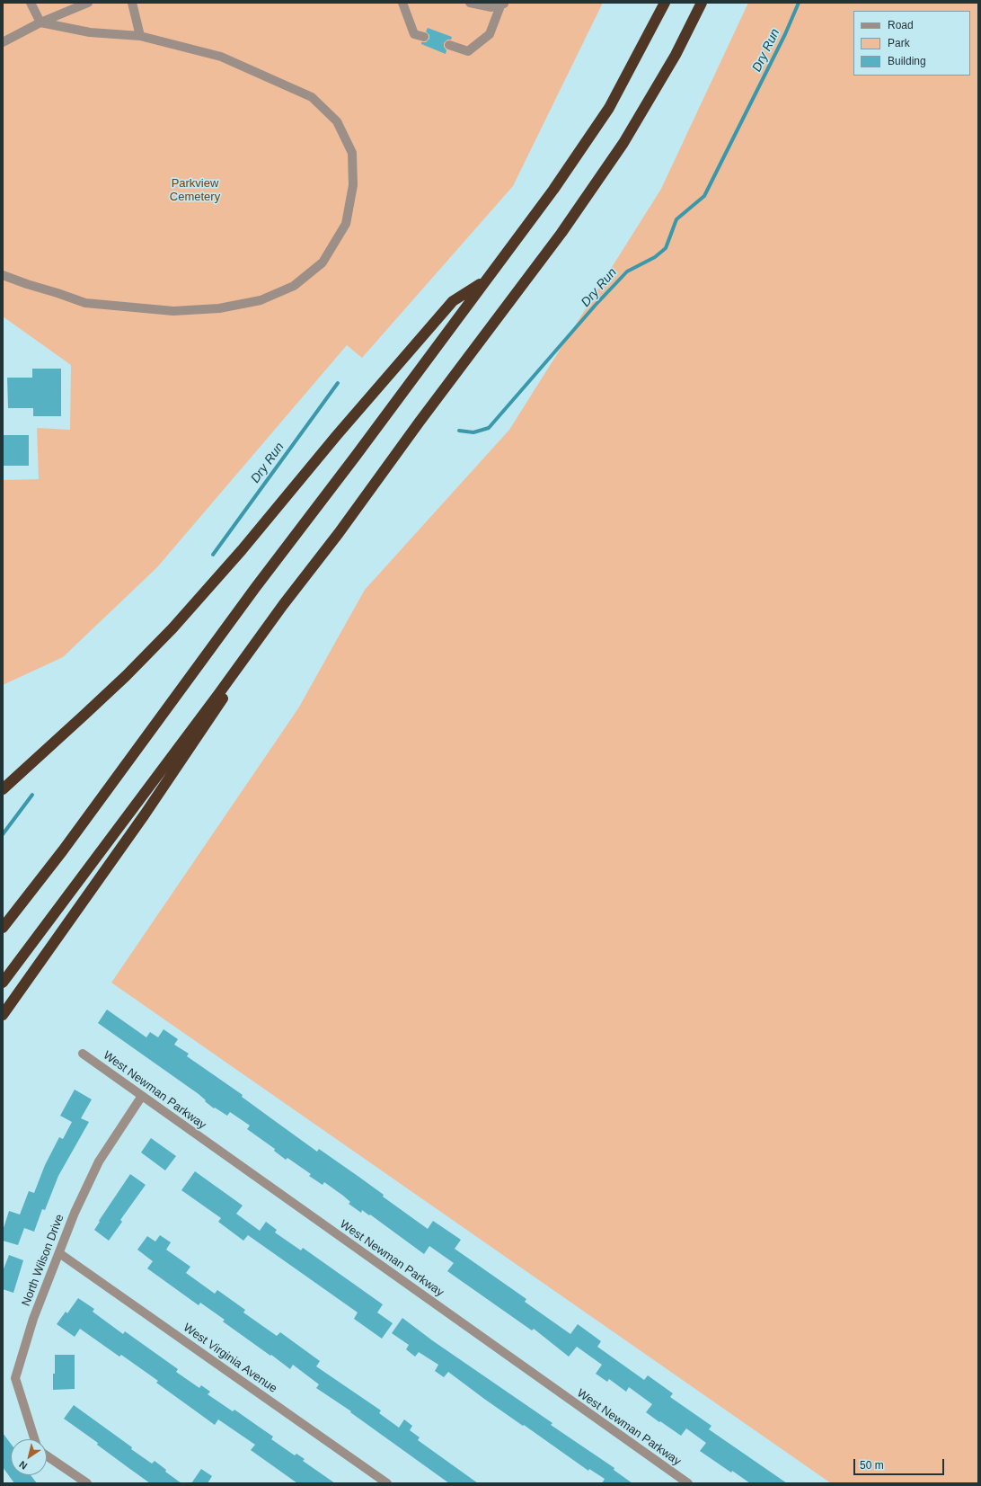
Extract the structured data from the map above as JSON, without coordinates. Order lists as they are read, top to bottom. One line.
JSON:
{"streets":{"street":["West Newman Parkway","North Wilson Drive","West Virginia Avenue"]},"crossings":[["West Newman Parkway","North Wilson Drive"],["North Wilson Drive","West Virginia Avenue"]],"water":["Dry Run"],"parks":["Parkview Cemetery"],"legend":["Road","Park","Building"],"scale_bar":"50 m","north":"bottom left"}
